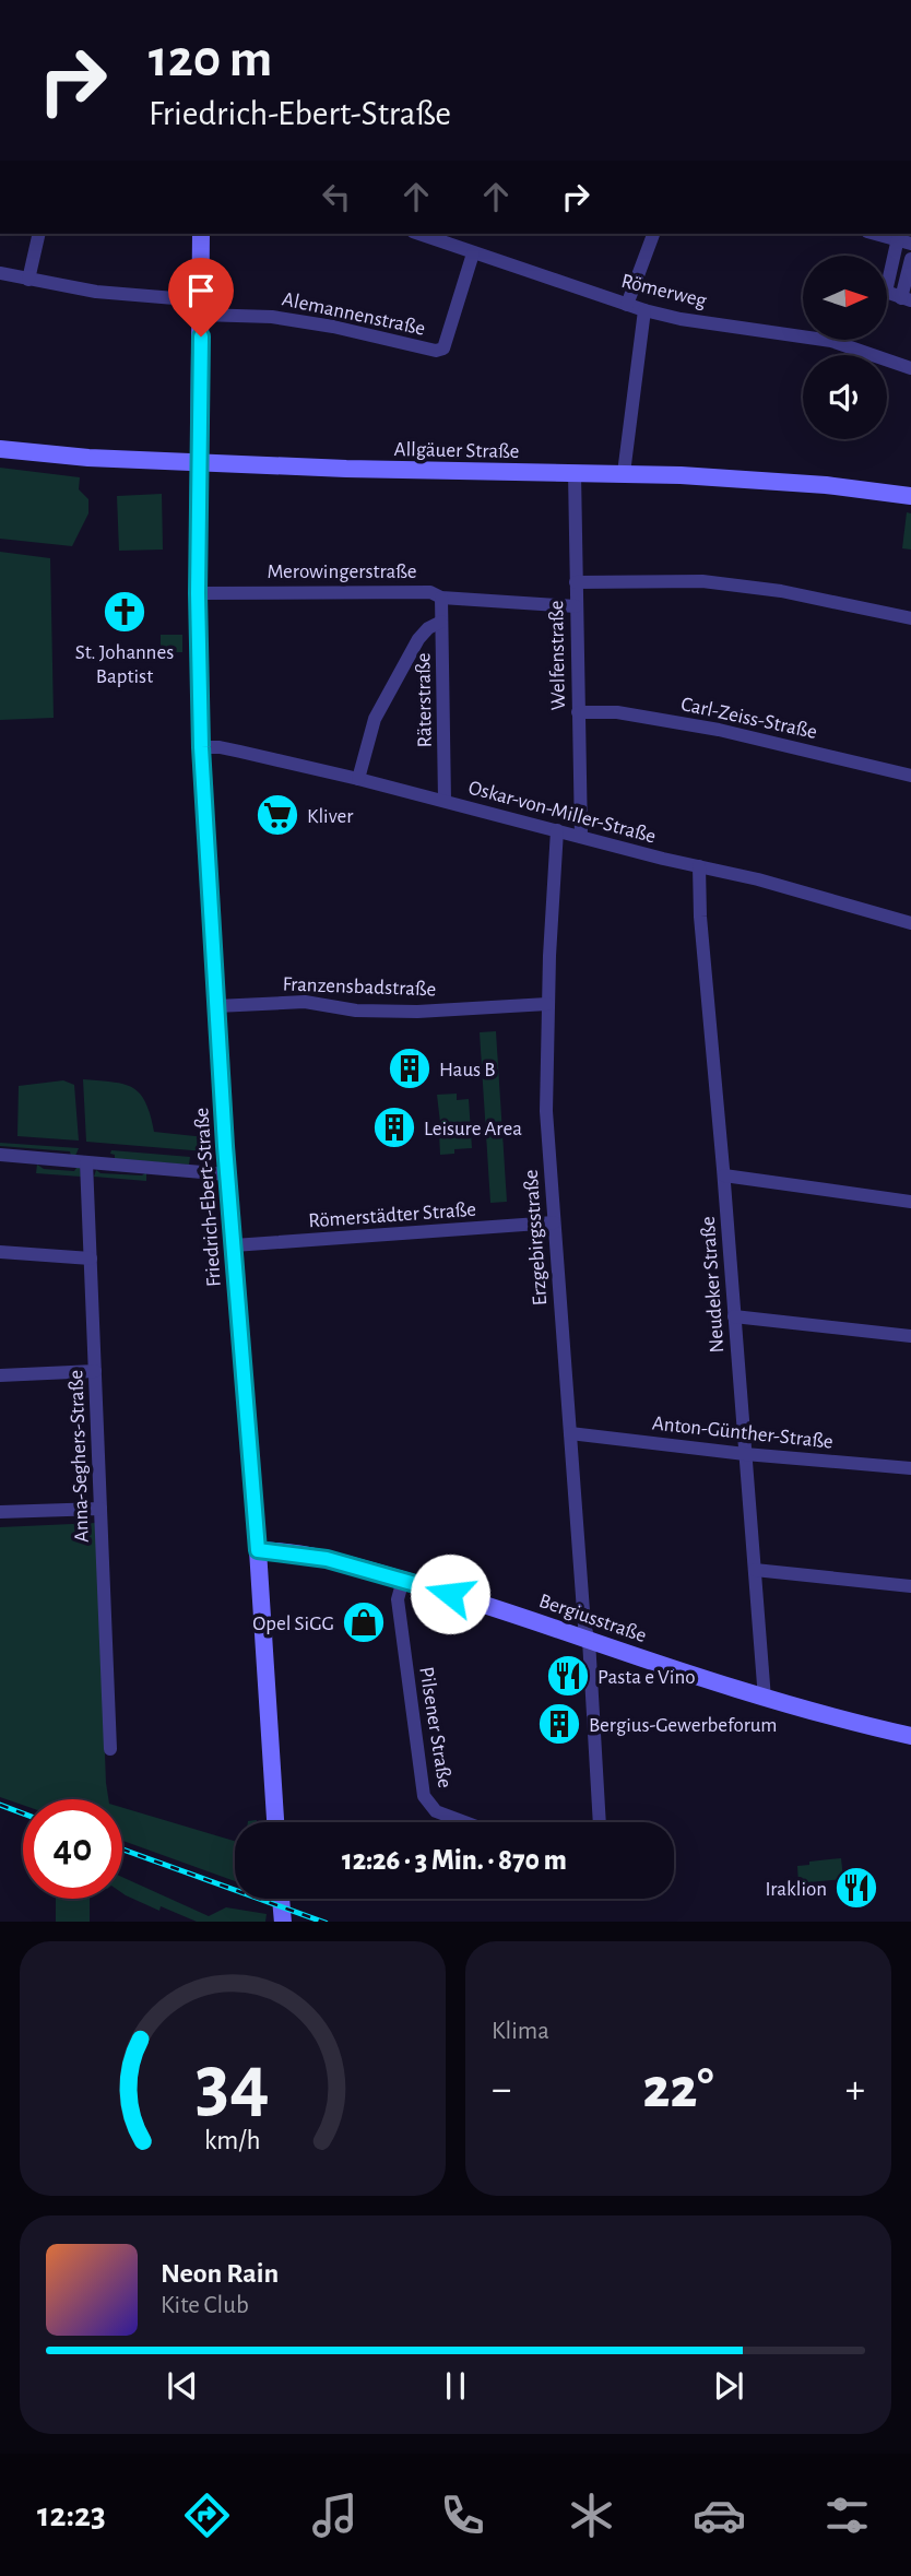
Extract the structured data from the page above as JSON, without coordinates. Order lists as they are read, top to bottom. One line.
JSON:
{"streets":{"street":["Römerweg","Alemannenstraße","Allgäuer Straße","Merowingerstraße","Welfenstraße","Räterstraße","Carl-Zeiss-Straße","Oskar-von-Miller-Straße","Franzensbadstraße","Friedrich-Ebert-Straße","Römerstädter Straße","Erzgebirgsstraße","Neudeker Straße","Anton-Günther-Straße","Anna-Seghers-Straße","Bergiusstraße","Pilsener Straße"]},"crossings":[["Römerweg","Alemannenstraße"],["Alemannenstraße","Friedrich-Ebert-Straße"],["Allgäuer Straße","Welfenstraße"],["Allgäuer Straße","Friedrich-Ebert-Straße"],["Merowingerstraße","Welfenstraße"],["Merowingerstraße","Räterstraße"],["Merowingerstraße","Friedrich-Ebert-Straße"],["Welfenstraße","Carl-Zeiss-Straße"],["Welfenstraße","Oskar-von-Miller-Straße"],["Räterstraße","Oskar-von-Miller-Straße"],["Oskar-von-Miller-Straße","Friedrich-Ebert-Straße"],["Oskar-von-Miller-Straße","Erzgebirgsstraße"],["Oskar-von-Miller-Straße","Neudeker Straße"],["Franzensbadstraße","Friedrich-Ebert-Straße"],["Franzensbadstraße","Erzgebirgsstraße"],["Friedrich-Ebert-Straße","Römerstädter Straße"],["Friedrich-Ebert-Straße","Bergiusstraße"],["Römerstädter Straße","Erzgebirgsstraße"],["Erzgebirgsstraße","Anton-Günther-Straße"],["Erzgebirgsstraße","Bergiusstraße"],["Neudeker Straße","Anton-Günther-Straße"],["Neudeker Straße","Bergiusstraße"],["Bergiusstraße","Pilsener Straße"]],"places":{"church":["St. Johannes Baptist"],"supermarket":["Kliver"],"building":["Haus B","Leisure Area","Bergius-Gewerbeforum"],"shop":["Opel SiGG"],"restaurant":["Pasta e Vino","Iraklion"]},"north":"right","page":{"turn":["120 m","Friedrich-Ebert-Straße"],"limit":"40","trip":"12:26 · 3 Min. · 870 m","tile":"Klima","heat":["−","22°","+"],"song":["Neon Rain","Kite Club"],"tabs":"12:23","gauge":["34","km/h"]}}
